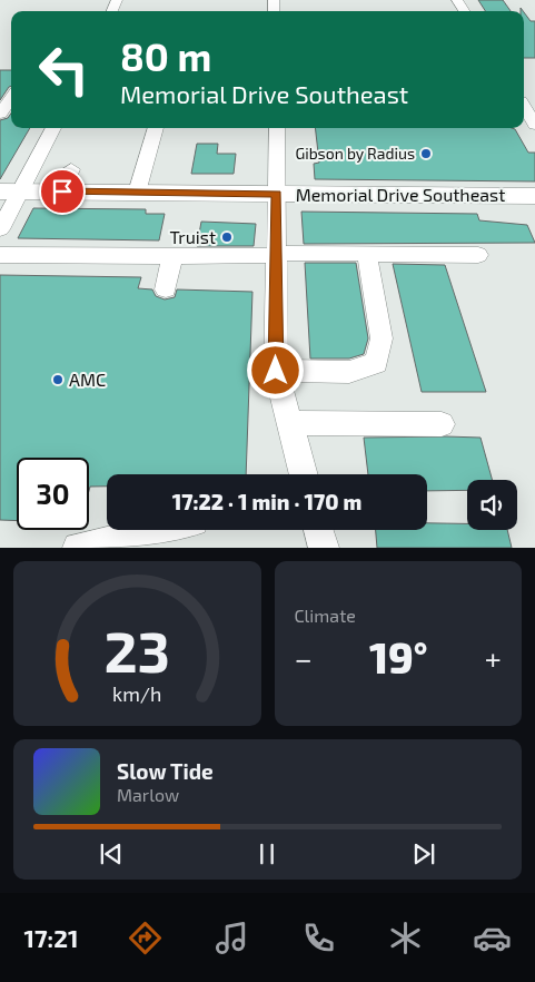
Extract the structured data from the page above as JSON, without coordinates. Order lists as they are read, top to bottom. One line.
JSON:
{"streets":{"main road":["Memorial Drive Southeast"]},"places":["Gibson by Radius","Truist","AMC"],"page":{"turn":["80 m","Memorial Drive Southeast"],"limit":"30","trip":"17:22 · 1 min · 170 m","tile":"Climate","heat":["−","19°","+"],"song":["Slow Tide","Marlow"],"tabs":"17:21","gauge":["23","km/h"]}}
